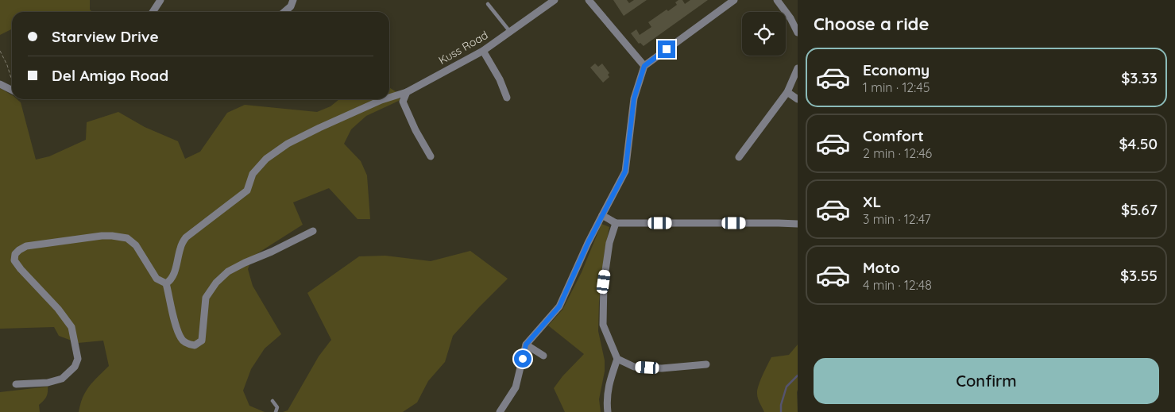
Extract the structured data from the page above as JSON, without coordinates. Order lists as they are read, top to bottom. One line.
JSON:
{"streets":{"street":["Kuss Road"]},"page":{"heading":"Choose a ride","banner":["Starview Drive","Del Amigo Road"],"list":[{"name":"Economy","note":"1 min · 12:45","value":"$3.33"},{"name":"Comfort","note":"2 min · 12:46","value":"$4.50"},{"name":"XL","note":"3 min · 12:47","value":"$5.67"},{"name":"Moto","note":"4 min · 12:48","value":"$3.55"}],"buttons":"Confirm"}}
